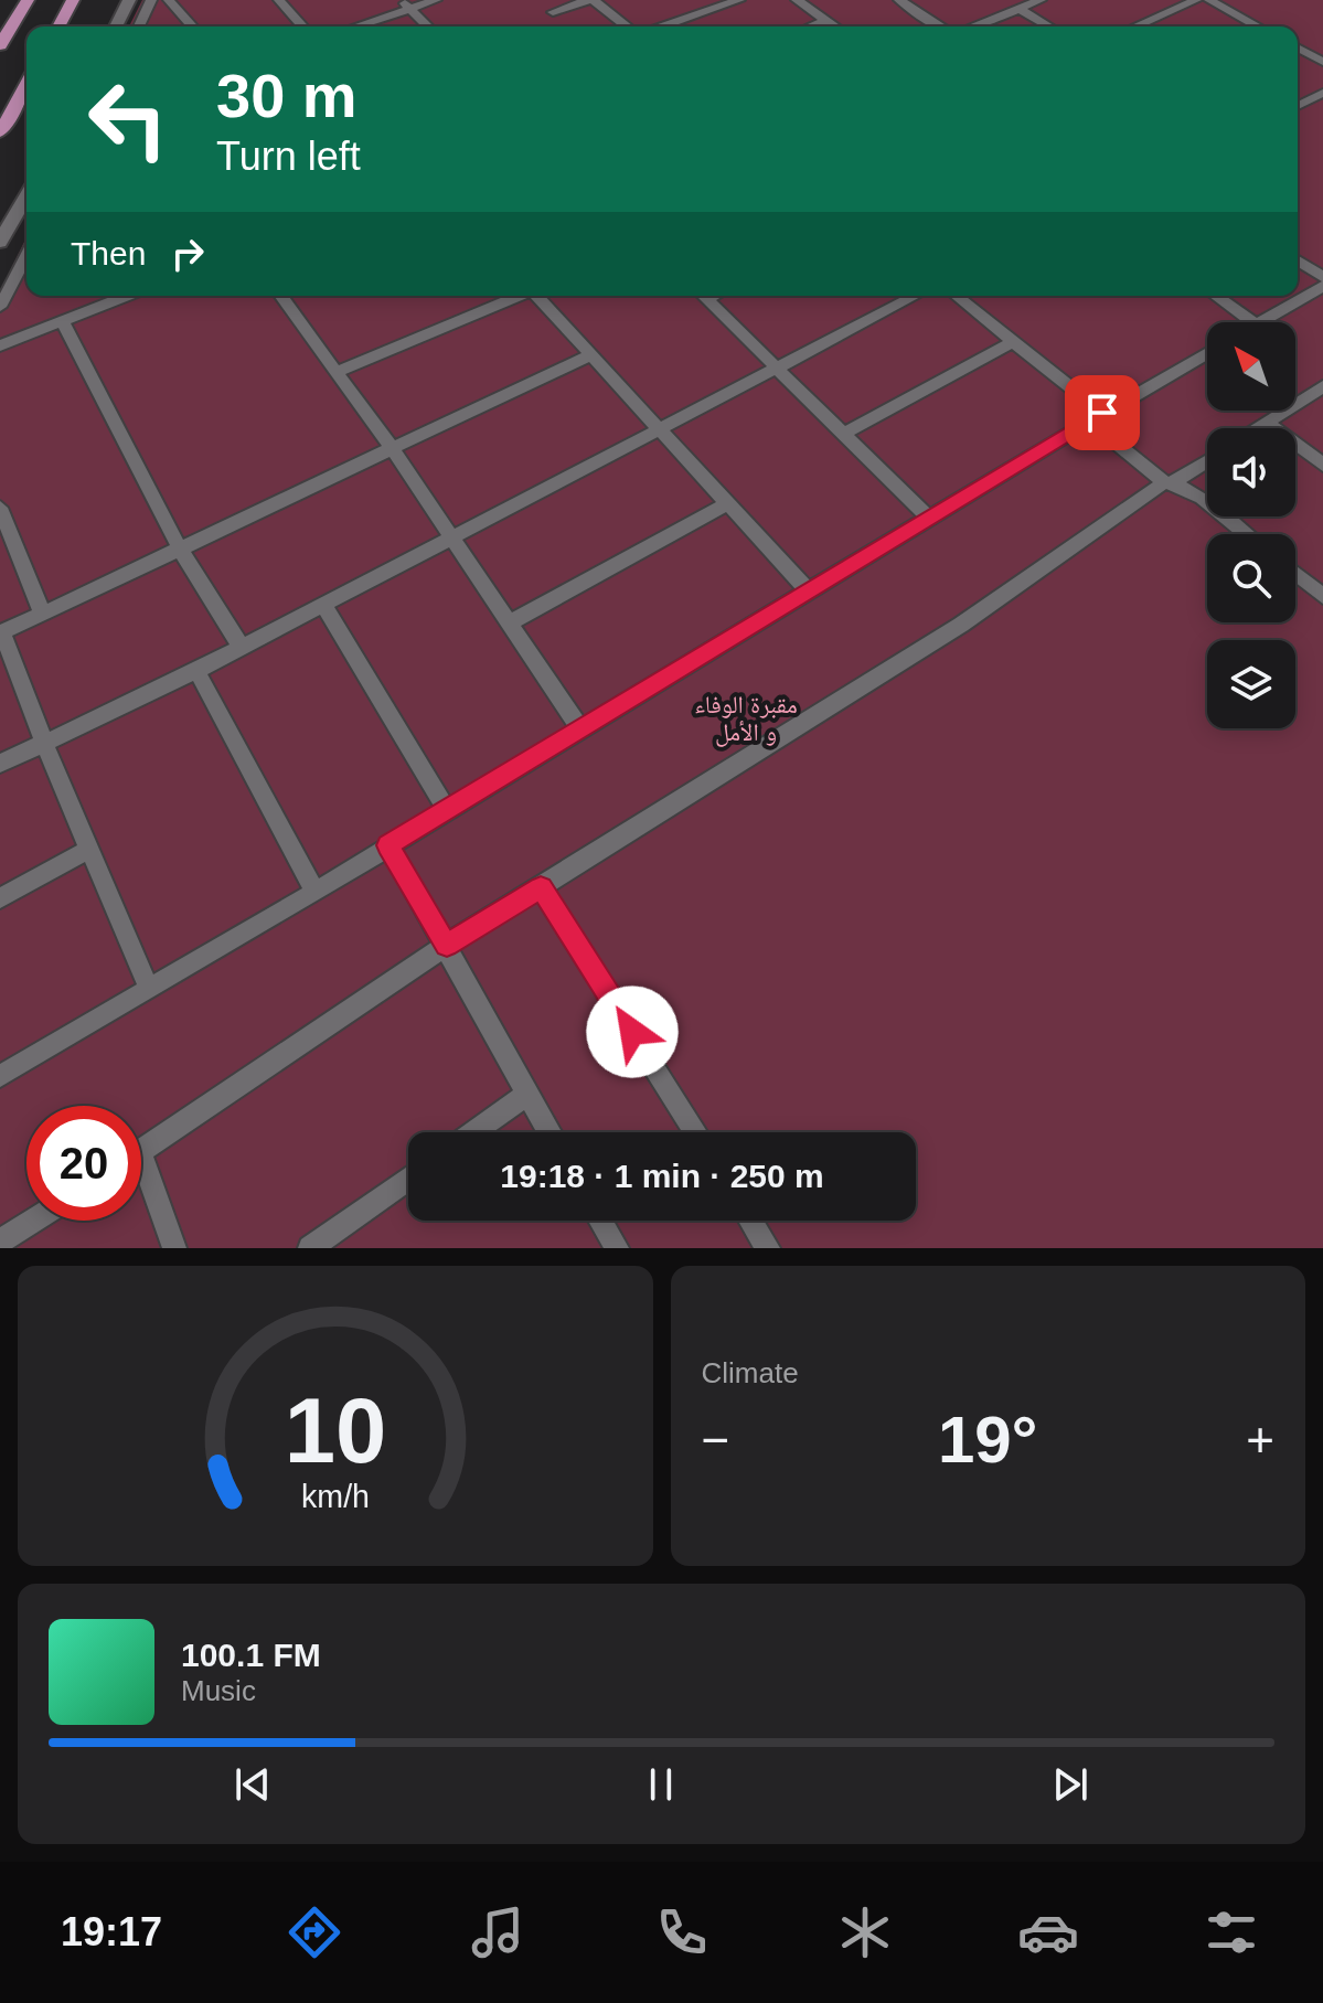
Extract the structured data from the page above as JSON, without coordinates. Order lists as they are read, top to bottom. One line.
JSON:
{"parks":["مقبرة الوفاء و الأمل"],"north":"top left","page":{"turn":["30 m","Turn left"],"then":"Then","limit":"20","trip":"19:18 · 1 min · 250 m","tile":"Climate","heat":["−","19°","+"],"song":["100.1 FM","Music"],"tabs":"19:17","gauge":["10","km/h"]}}
